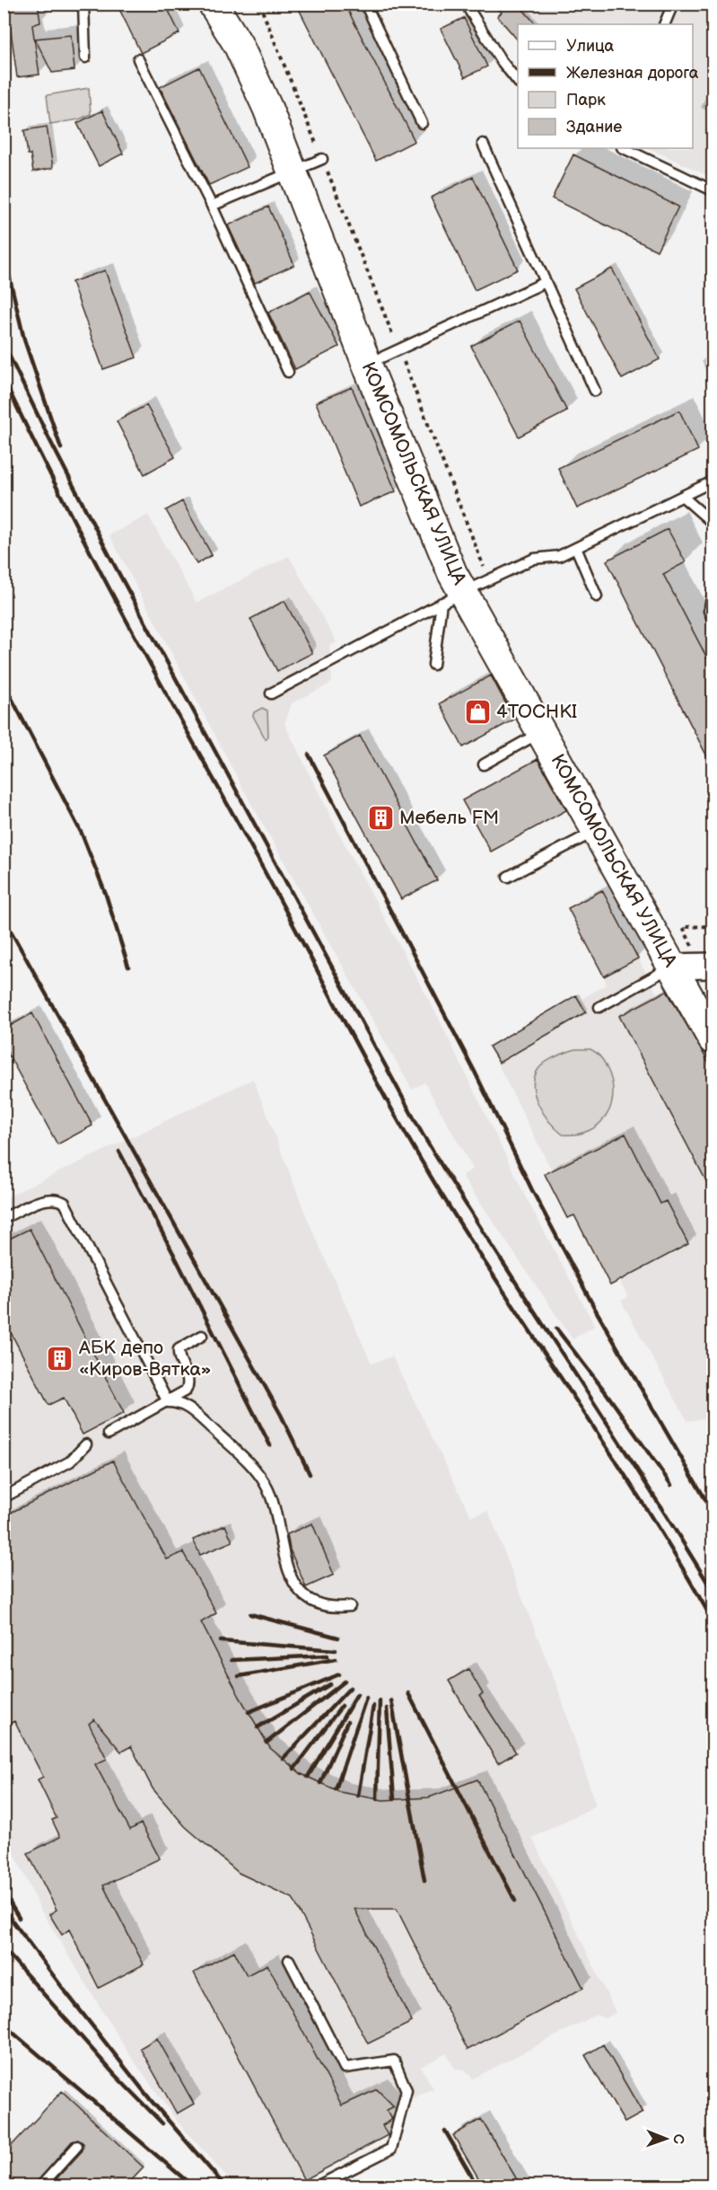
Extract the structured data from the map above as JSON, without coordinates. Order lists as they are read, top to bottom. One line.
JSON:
{"streets":{"main road":["КОМСОМОЛЬСКАЯ УЛИЦА"]},"places":{"shop":["4TOCHKI"],"building":["Мебель FM","АБК депо «Киров-Вятка»"]},"legend":["Улица","Железная дорога","Парк","Здание"],"north":"right"}
